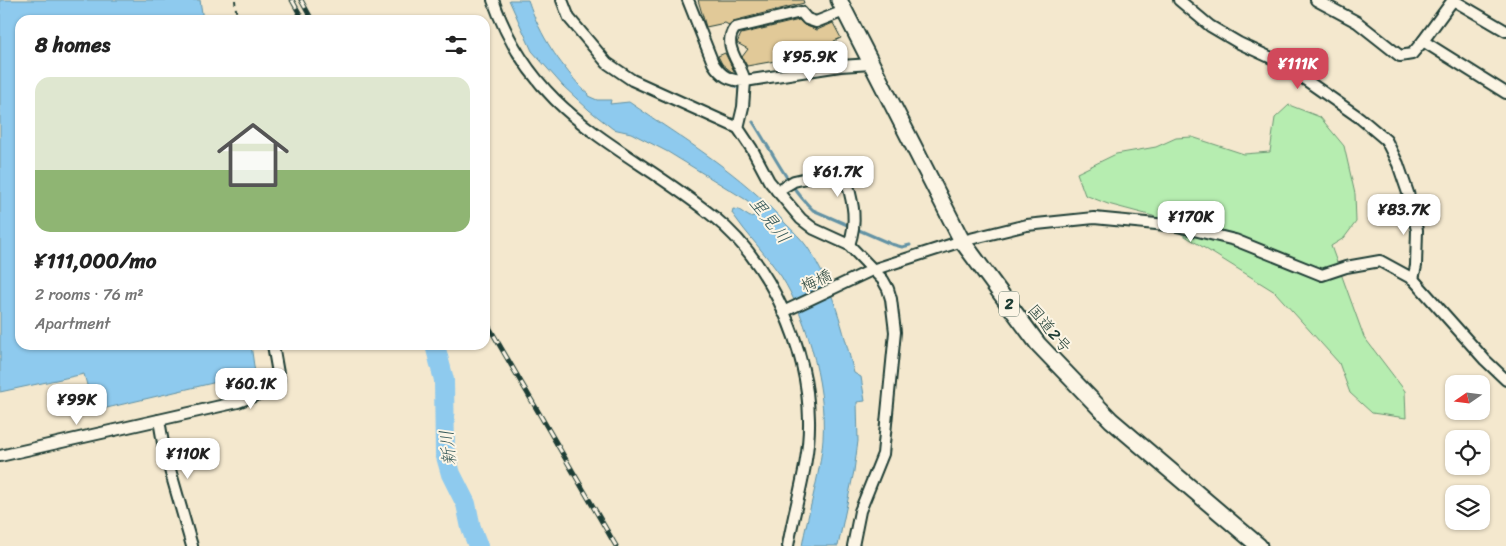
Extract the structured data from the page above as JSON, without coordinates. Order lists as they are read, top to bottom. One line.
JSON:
{"streets":{"highway":["2","国道2号"],"street":["梅橋"]},"crossings":[["梅橋","国道2号"]],"water":["里見川","新川"],"north":"left","page":{"heading":"8 homes","price":["¥95.9K","¥111K","¥61.7K","¥83.7K","¥170K","¥60.1K","¥99K","¥110K"],"list":[{"name":"¥111,000/mo","note":"2 rooms · 76 m² · Apartment"}]}}
